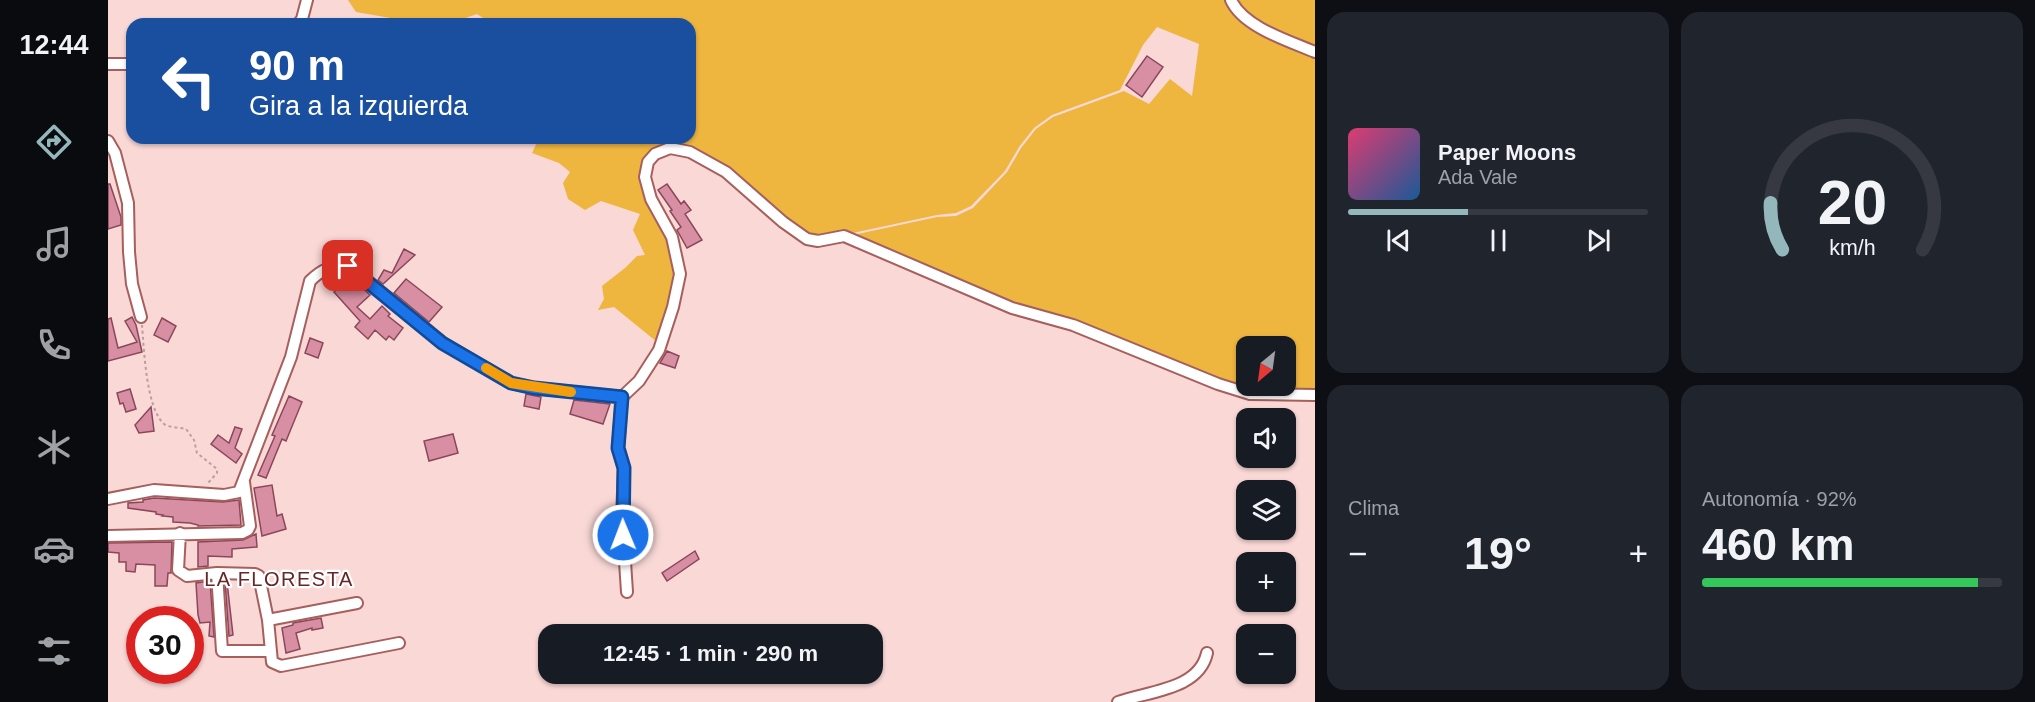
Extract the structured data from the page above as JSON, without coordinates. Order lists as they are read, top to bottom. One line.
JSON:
{"districts":["LA FLORESTA"],"north":"bottom left","page":{"tabs":"12:44","turn":["90 m","Gira a la izquierda"],"song":["Paper Moons","Ada Vale"],"map_buttons":["+","−"],"tile":["Clima",["Autonomía · 92%","460 km"]],"heat":["−","19°","+"],"limit":"30","trip":"12:45 · 1 min · 290 m","gauge":["20","km/h"]}}
